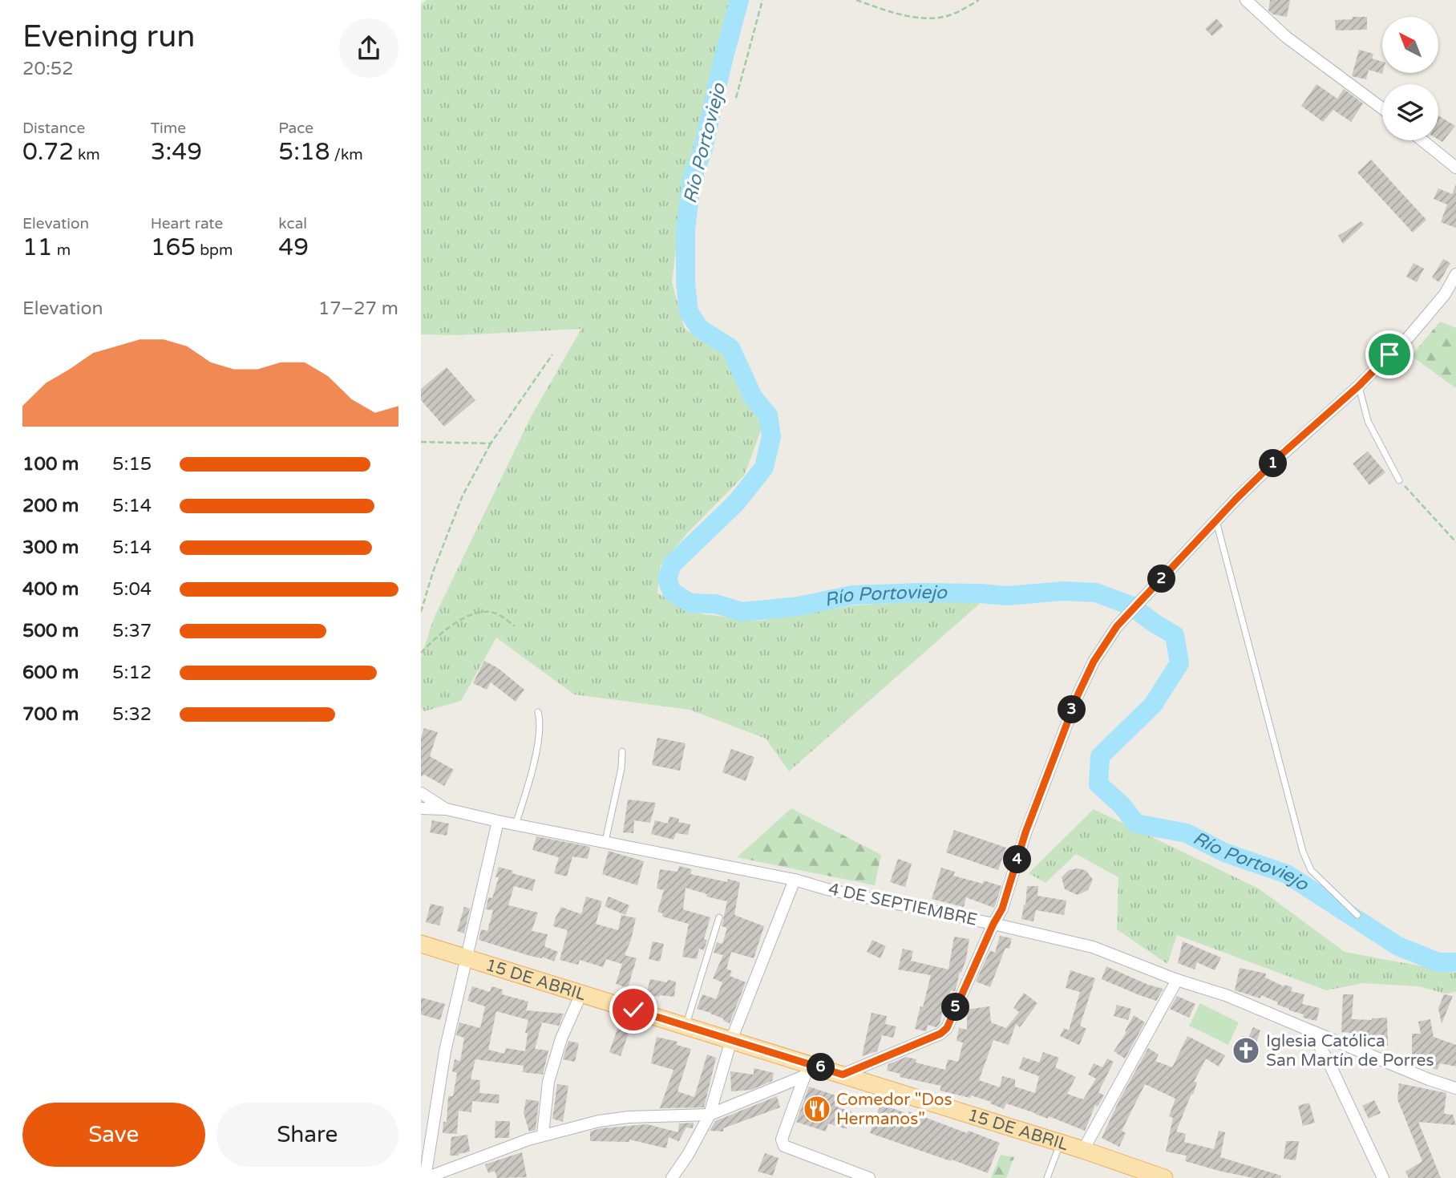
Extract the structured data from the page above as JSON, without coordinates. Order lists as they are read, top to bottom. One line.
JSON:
{"streets":{"main road":["15 DE ABRIL"],"street":["4 DE SEPTIEMBRE"]},"water":["Río Portoviejo"],"places":{"church":["Iglesia Católica San Martín de Porres"],"restaurant":["Comedor \"Dos Hermanos\""]},"north":"top left","page":{"heading":["Evening run","20:52"],"stats":[["Distance","0.72 km"],["Time","3:49"],["Pace","5:18 /km"],["Elevation","11 m"],["Heart rate","165 bpm"],["kcal","49"]],"chart":["Elevation","17–27 m"],"list":[{"name":"100 m","note":"5:15"},{"name":"200 m","note":"5:14"},{"name":"300 m","note":"5:14"},{"name":"400 m","note":"5:04"},{"name":"500 m","note":"5:37"},{"name":"600 m","note":"5:12"},{"name":"700 m","note":"5:32"}],"pins":["1","2","3","4","5","6"],"buttons":["Save","Share"]}}
